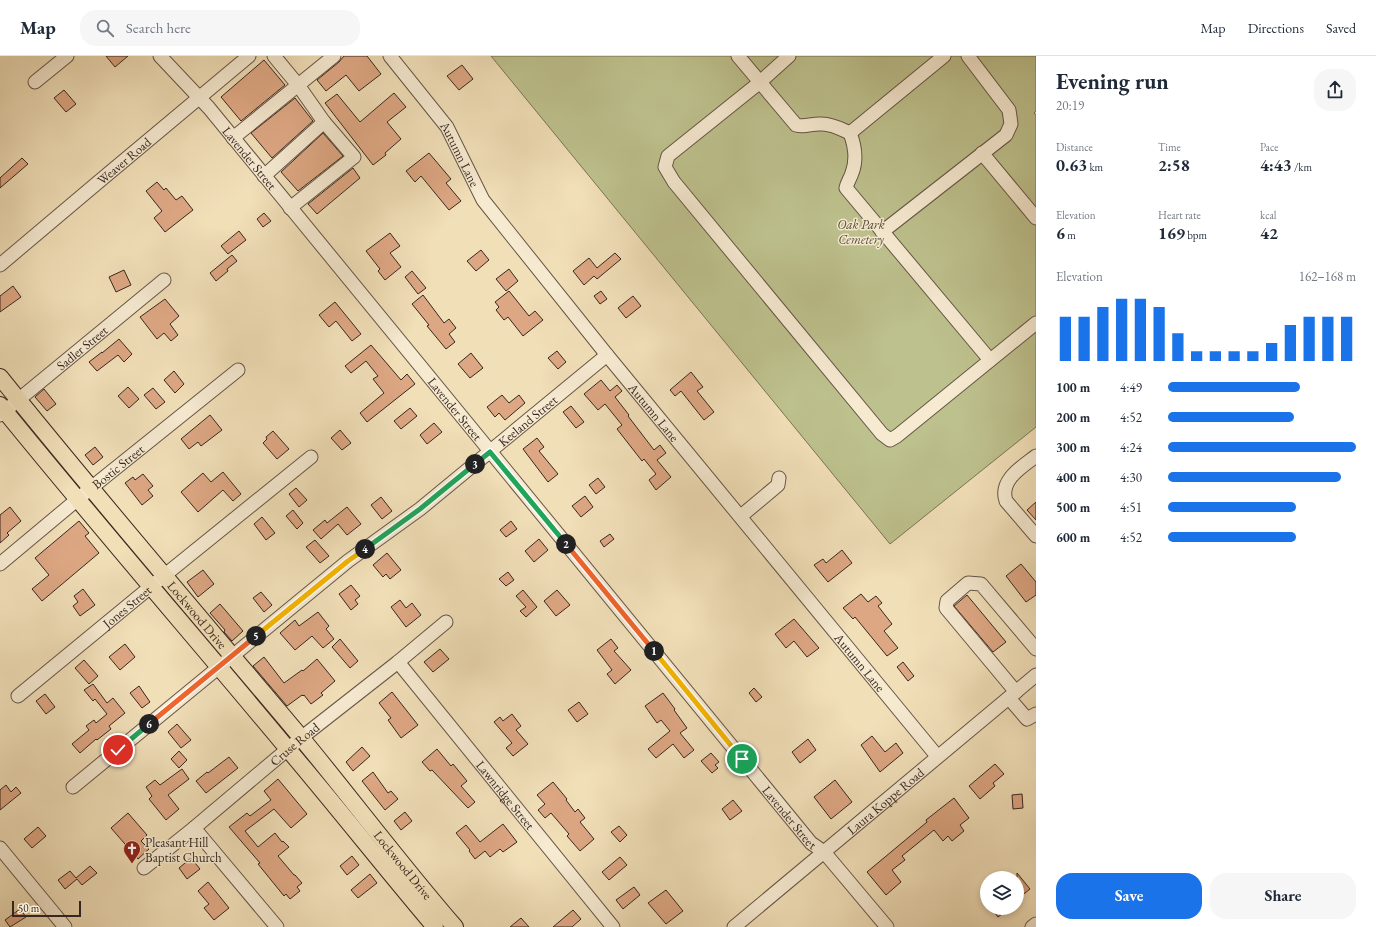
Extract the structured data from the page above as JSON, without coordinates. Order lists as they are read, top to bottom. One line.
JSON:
{"streets":{"main road":["Lockwood Drive"],"street":["Autumn Lane","Lavender Street","Weaver Road","Sadler Street","Keeland Street","Bostic Street","Jones Street","Cruse Road","Lawnridge Street","Laura Koppe Road"]},"crossings":[["Autumn Lane","Keeland Street"],["Autumn Lane","Laura Koppe Road"],["Lavender Street","Weaver Road"],["Lavender Street","Keeland Street"],["Lavender Street","Laura Koppe Road"],["Sadler Street","Lockwood Drive"],["Keeland Street","Lockwood Drive"],["Bostic Street","Lockwood Drive"],["Jones Street","Lockwood Drive"],["Lockwood Drive","Cruse Road"],["Cruse Road","Lawnridge Street"]],"parks":["Oak Park Cemetery"],"places":{"church":["Pleasant Hill Baptist Church"]},"scale_bar":"50 m","page":{"header":"Map","search":"Search here","nav":["Map","Directions","Saved"],"heading":["Evening run","20:19"],"stats":[["Distance","0.63 km"],["Time","2:58"],["Pace","4:43 /km"],["Elevation","6 m"],["Heart rate","169 bpm"],["kcal","42"]],"chart":["Elevation","162–168 m"],"list":[{"name":"100 m","note":"4:49"},{"name":"200 m","note":"4:52"},{"name":"300 m","note":"4:24"},{"name":"400 m","note":"4:30"},{"name":"500 m","note":"4:51"},{"name":"600 m","note":"4:52"}],"pins":["3","2","4","5","1","6"],"buttons":["Save","Share"],"scale":"50 m"}}
